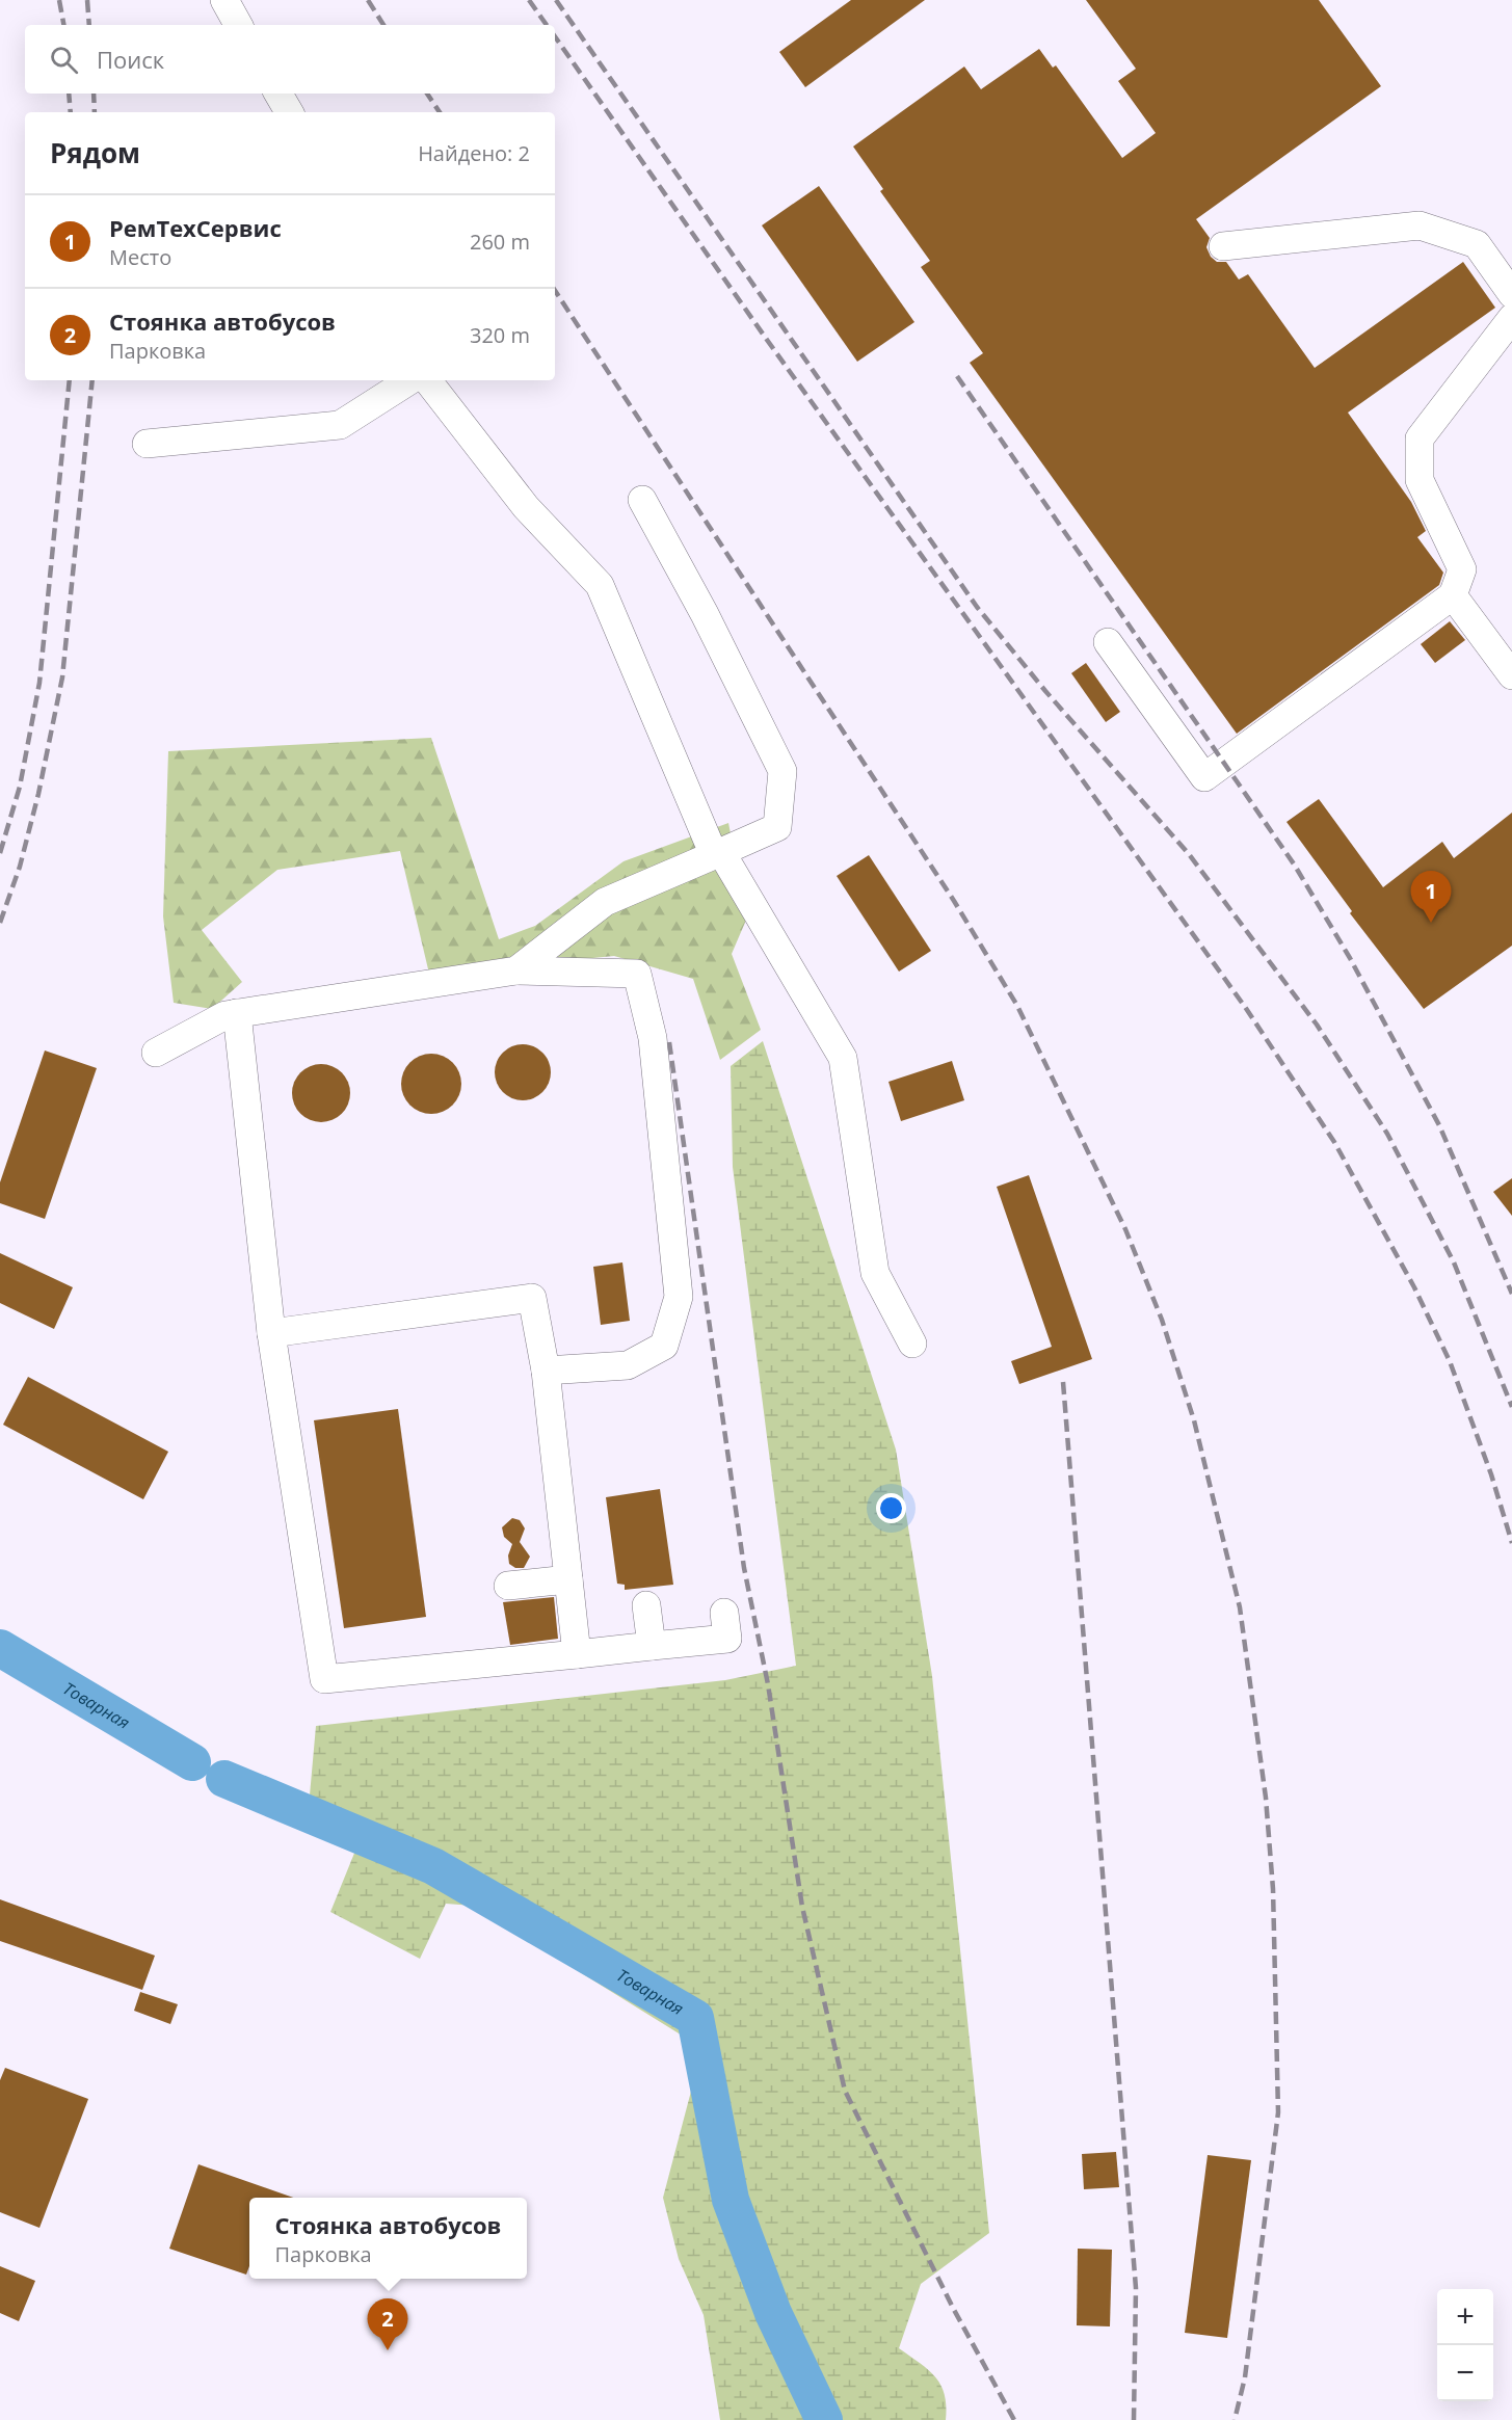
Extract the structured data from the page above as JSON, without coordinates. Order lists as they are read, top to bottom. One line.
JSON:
{"water":["Товарная"],"page":{"search":"Поиск","heading":["Рядом","Найдено: 2"],"list":[{"mark":"1","name":"РемТехСервис","note":"Место","value":"260 m"},{"mark":"2","name":"Стоянка автобусов","note":"Парковка","value":"320 m"}],"pins":["1","2"],"popup":["Стоянка автобусов","Парковка"],"map_buttons":["+","−"]}}
